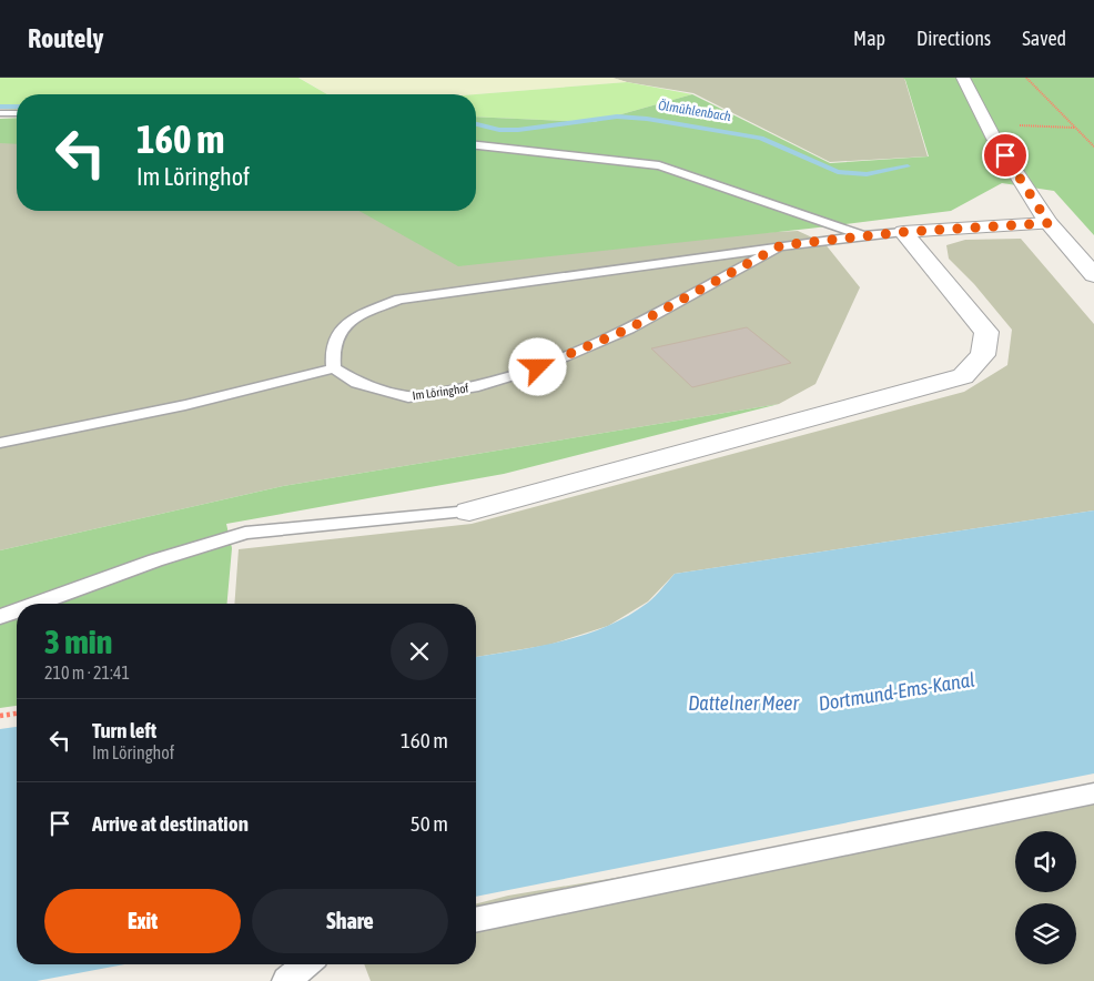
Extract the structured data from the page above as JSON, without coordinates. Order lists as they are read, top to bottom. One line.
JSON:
{"streets":{"street":["Im Löringhof"]},"water":["Ölmühlenbach","Dortmund-Ems-Kanal","Dattelner Meer"],"page":{"header":"Routely","nav":["Map","Directions","Saved"],"turn":["160 m","Im Löringhof"],"heading":["3 min","210 m · 21:41"],"list":[{"name":"Turn left","note":"Im Löringhof","value":"160 m"},{"name":"Arrive at destination","value":"50 m"}],"buttons":["Exit","Share"]}}
